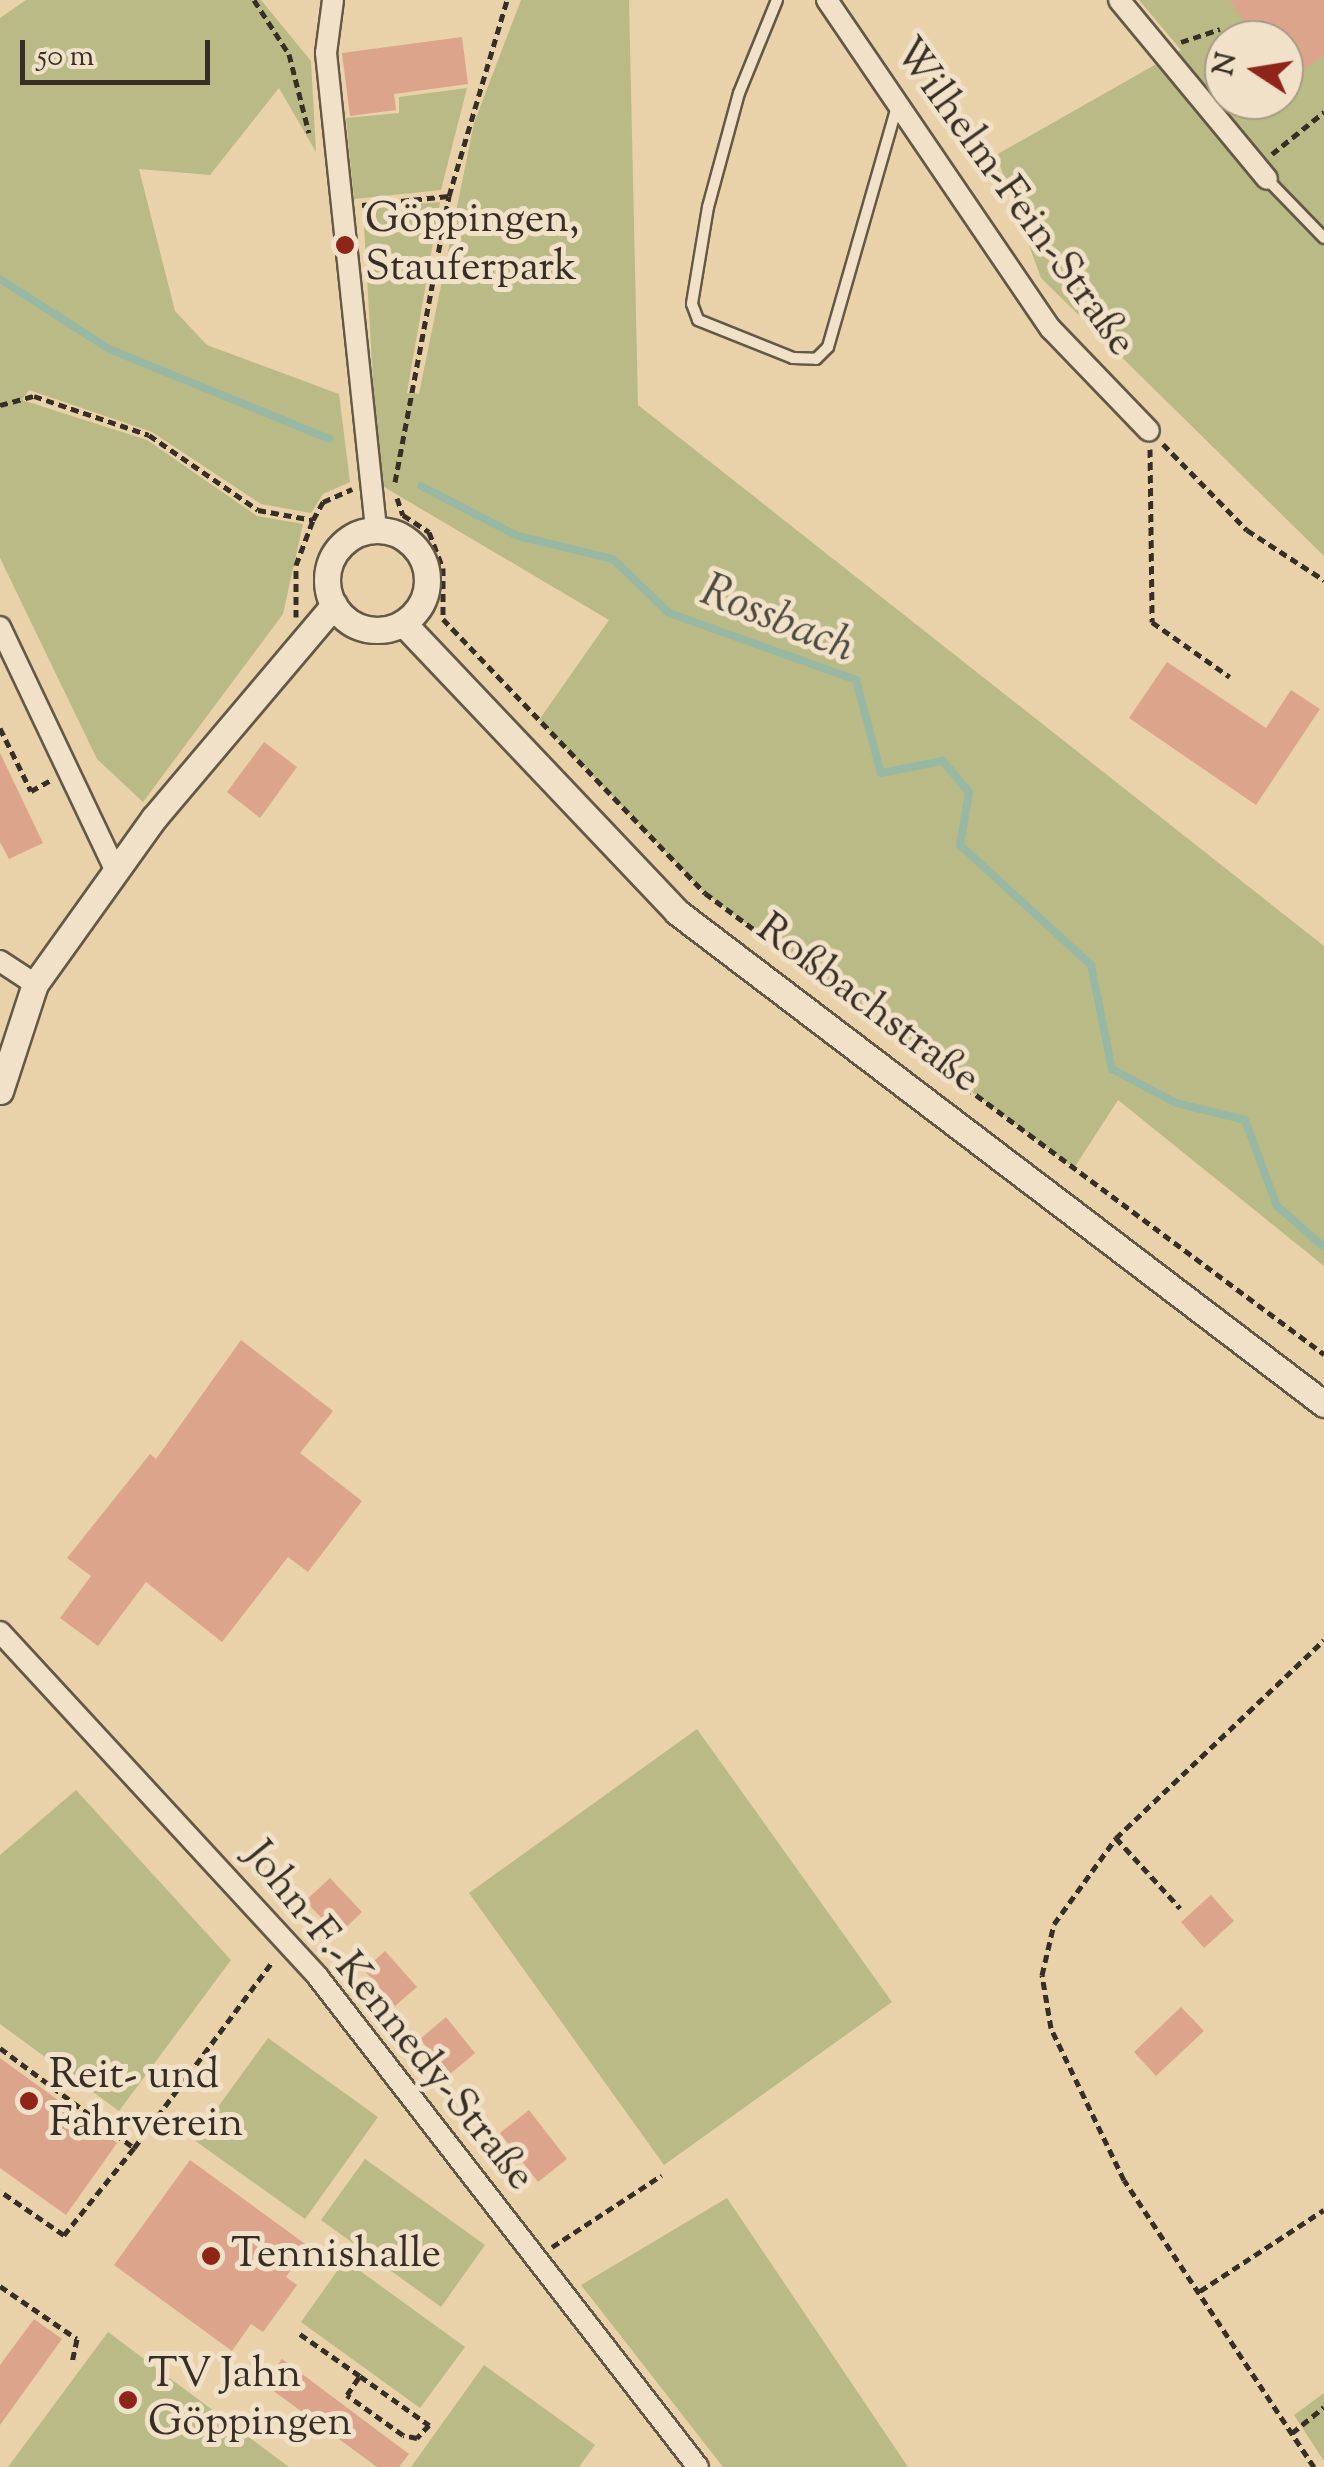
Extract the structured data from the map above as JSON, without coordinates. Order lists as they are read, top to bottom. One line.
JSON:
{"streets":{"street":["Wilhelm-Fein-Straße","Roßbachstraße","John-F.-Kennedy-Straße"]},"water":["Rossbach"],"places":["Göppingen, Stauferpark","Reit- und Fahrverein","Tennishalle","TV Jahn Göppingen"],"scale_bar":"50 m","north":"left"}
